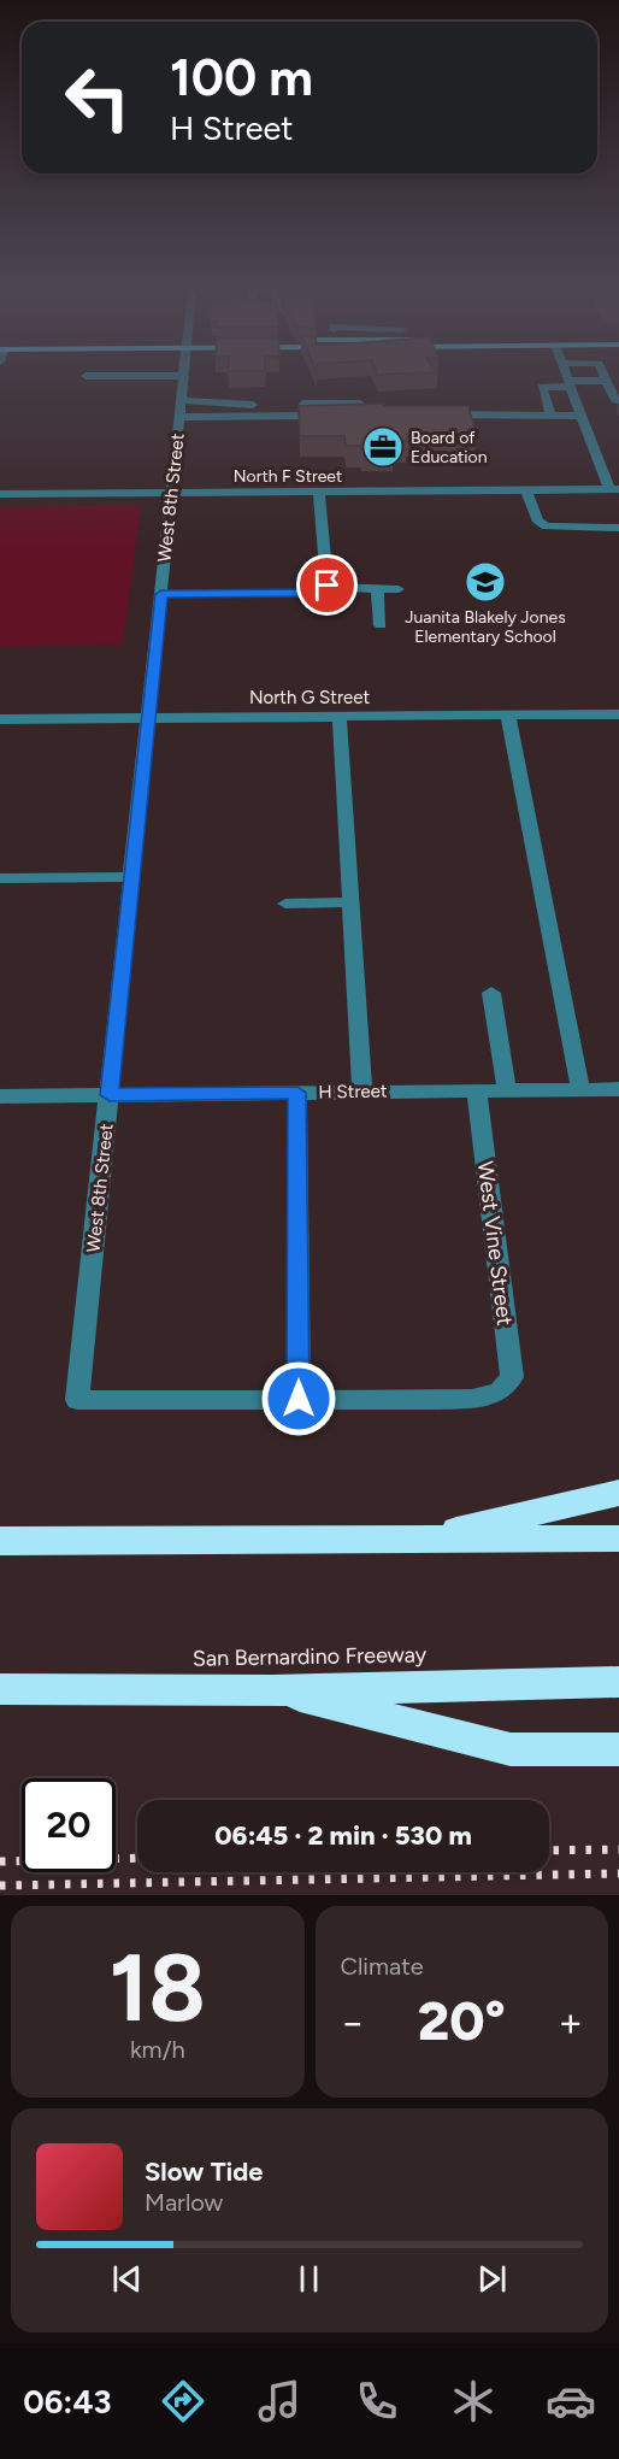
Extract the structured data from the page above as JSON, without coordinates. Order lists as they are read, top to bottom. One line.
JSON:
{"streets":{"highway":["San Bernardino Freeway"],"street":["North F Street","West 8th Street","North G Street","H Street","West Vine Street"]},"crossings":[["North F Street","West 8th Street"],["West 8th Street","North G Street"],["West 8th Street","H Street"],["West 8th Street","West Vine Street"],["H Street","West Vine Street"]],"places":{"office":["Board of Education"],"school or university":["Juanita Blakely Jones Elementary School"]},"page":{"turn":["100 m","H Street"],"limit":"20","trip":"06:45 · 2 min · 530 m","tile":[["18","km/h"],"Climate"],"heat":["−","20°","+"],"song":["Slow Tide","Marlow"],"tabs":"06:43"}}
